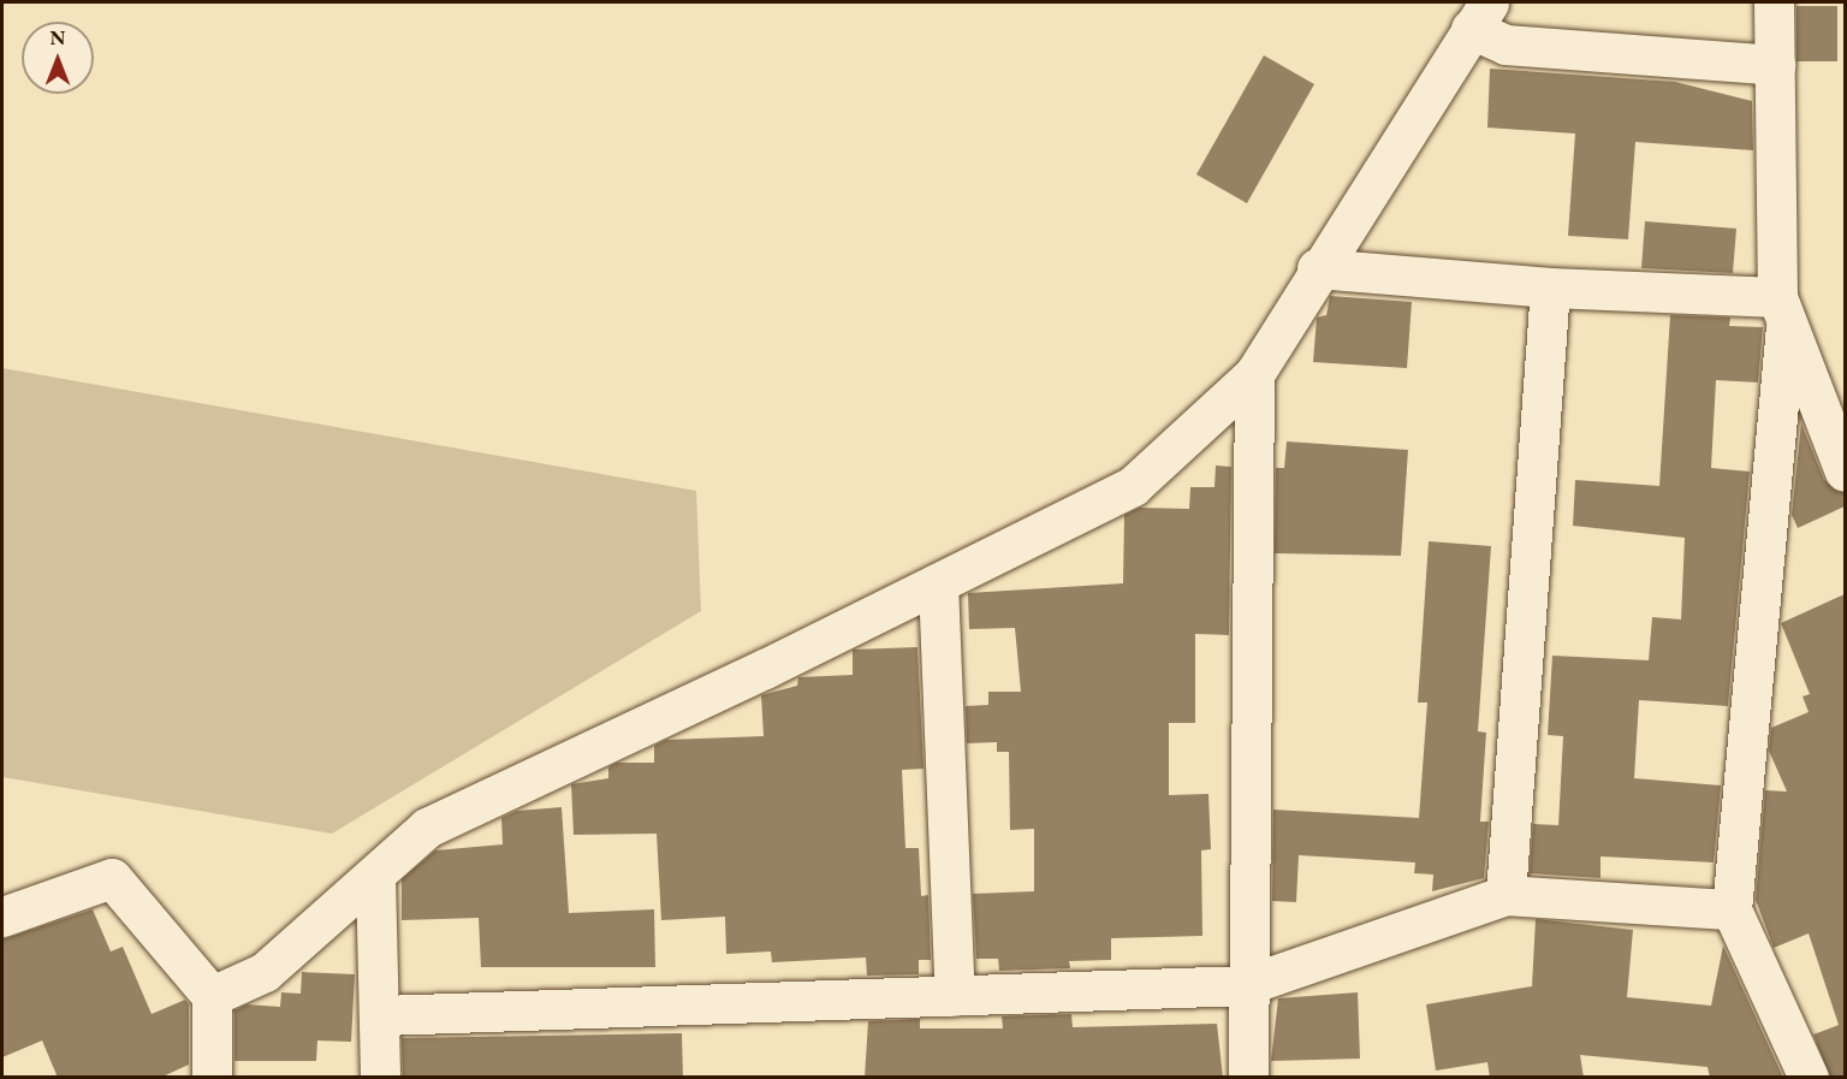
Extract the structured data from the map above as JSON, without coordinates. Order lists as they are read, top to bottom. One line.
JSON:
{"north":"top"}
